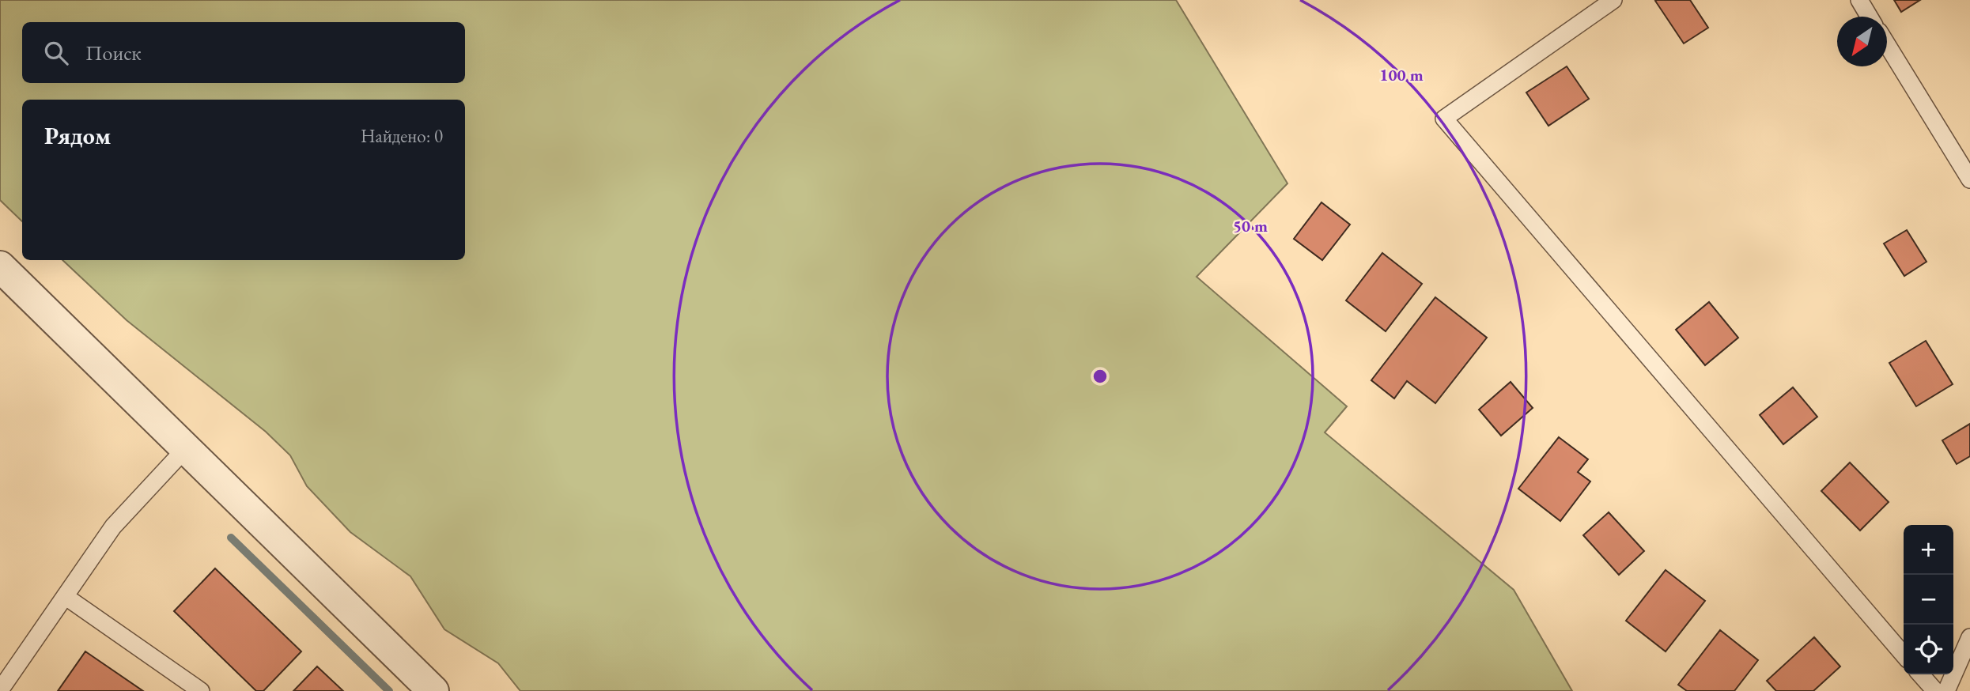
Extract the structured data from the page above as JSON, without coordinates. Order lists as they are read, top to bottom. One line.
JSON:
{"north":"bottom left","page":{"search":"Поиск","heading":["Рядом","Найдено: 0"],"map_buttons":["+","−"]},"rings":["100 m","50 m"]}
